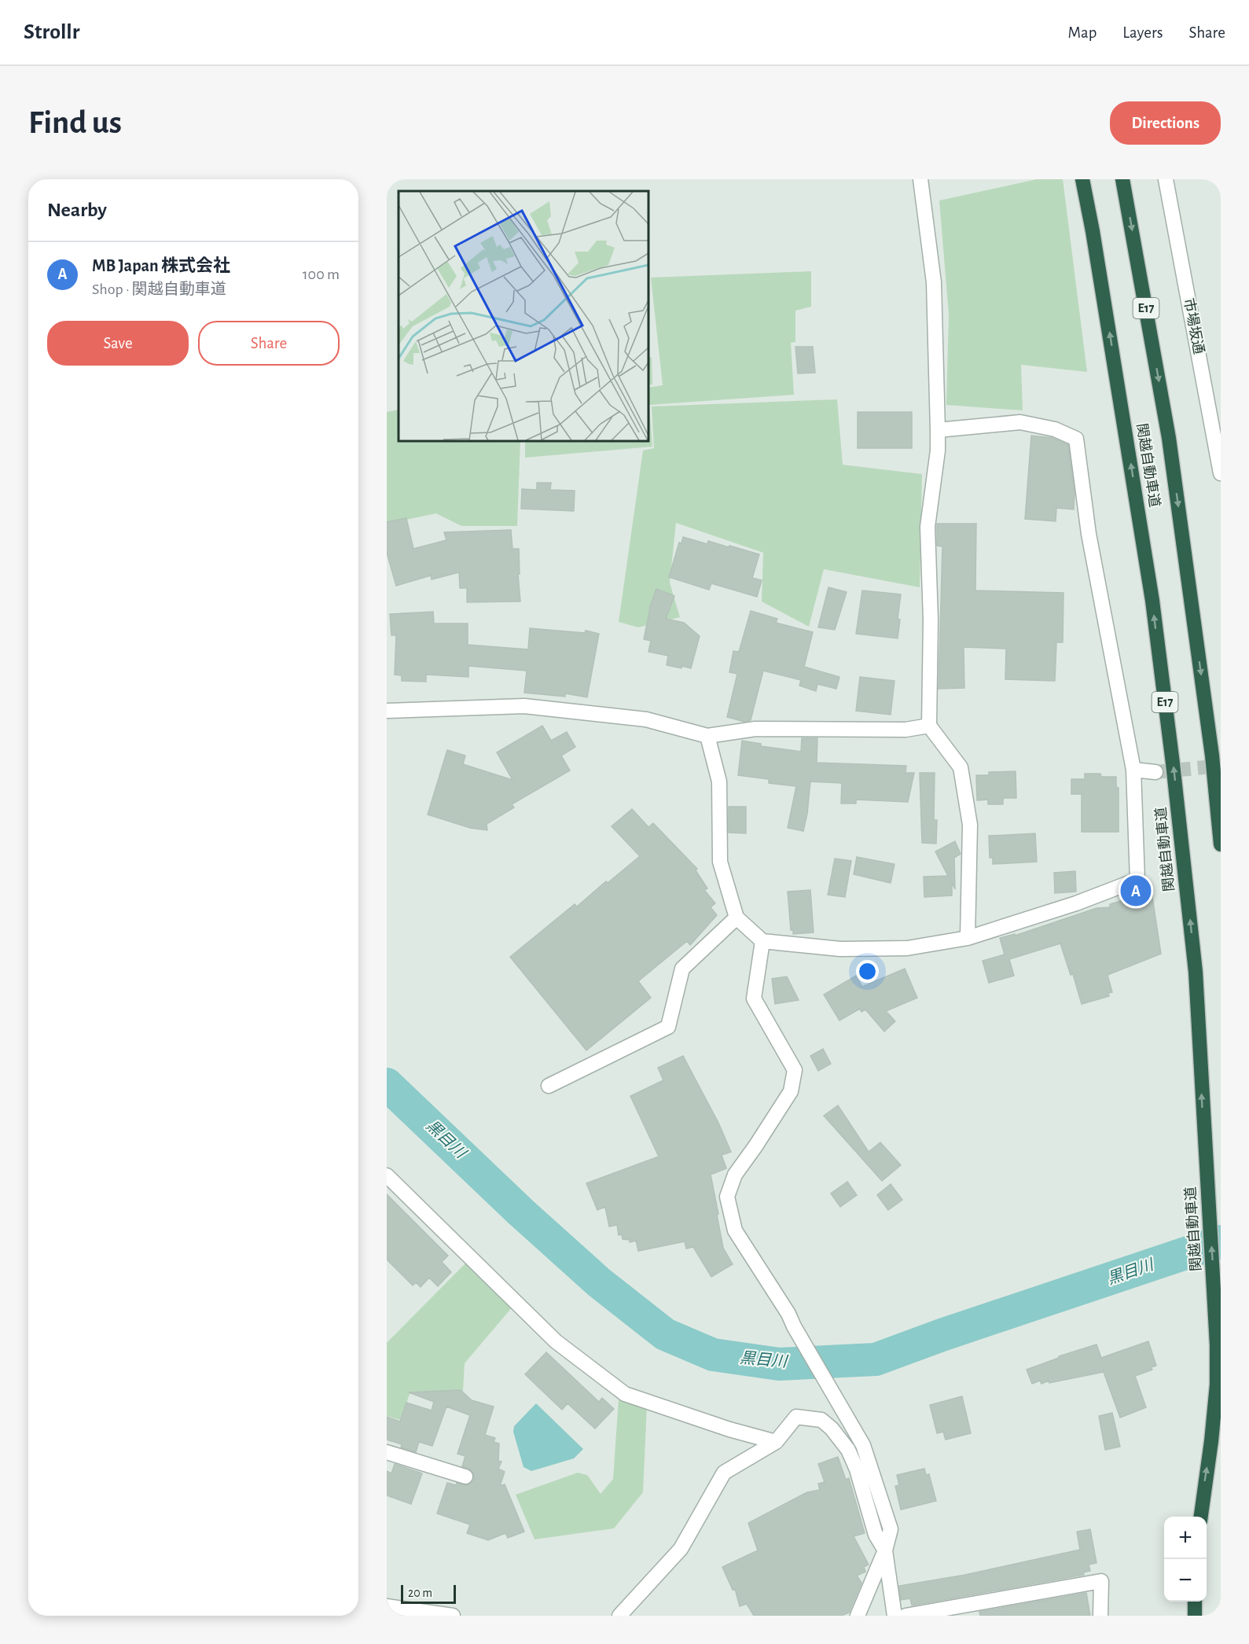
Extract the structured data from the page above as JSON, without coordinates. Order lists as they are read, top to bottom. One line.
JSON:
{"streets":{"highway":["E17","関越自動車道"],"street":["市場坂通"]},"water":["黒目川"],"scale_bar":"20 m","page":{"header":"Strollr","nav":["Map","Layers","Share"],"buttons":["Directions",["Save","Share"]],"title":"Find us","heading":"Nearby","list":[{"mark":"A","name":"MB Japan 株式会社","note":"Shop · 関越自動車道","value":"100 m"}],"pins":"A","map_buttons":["+","−"],"scale":"20 m"}}
